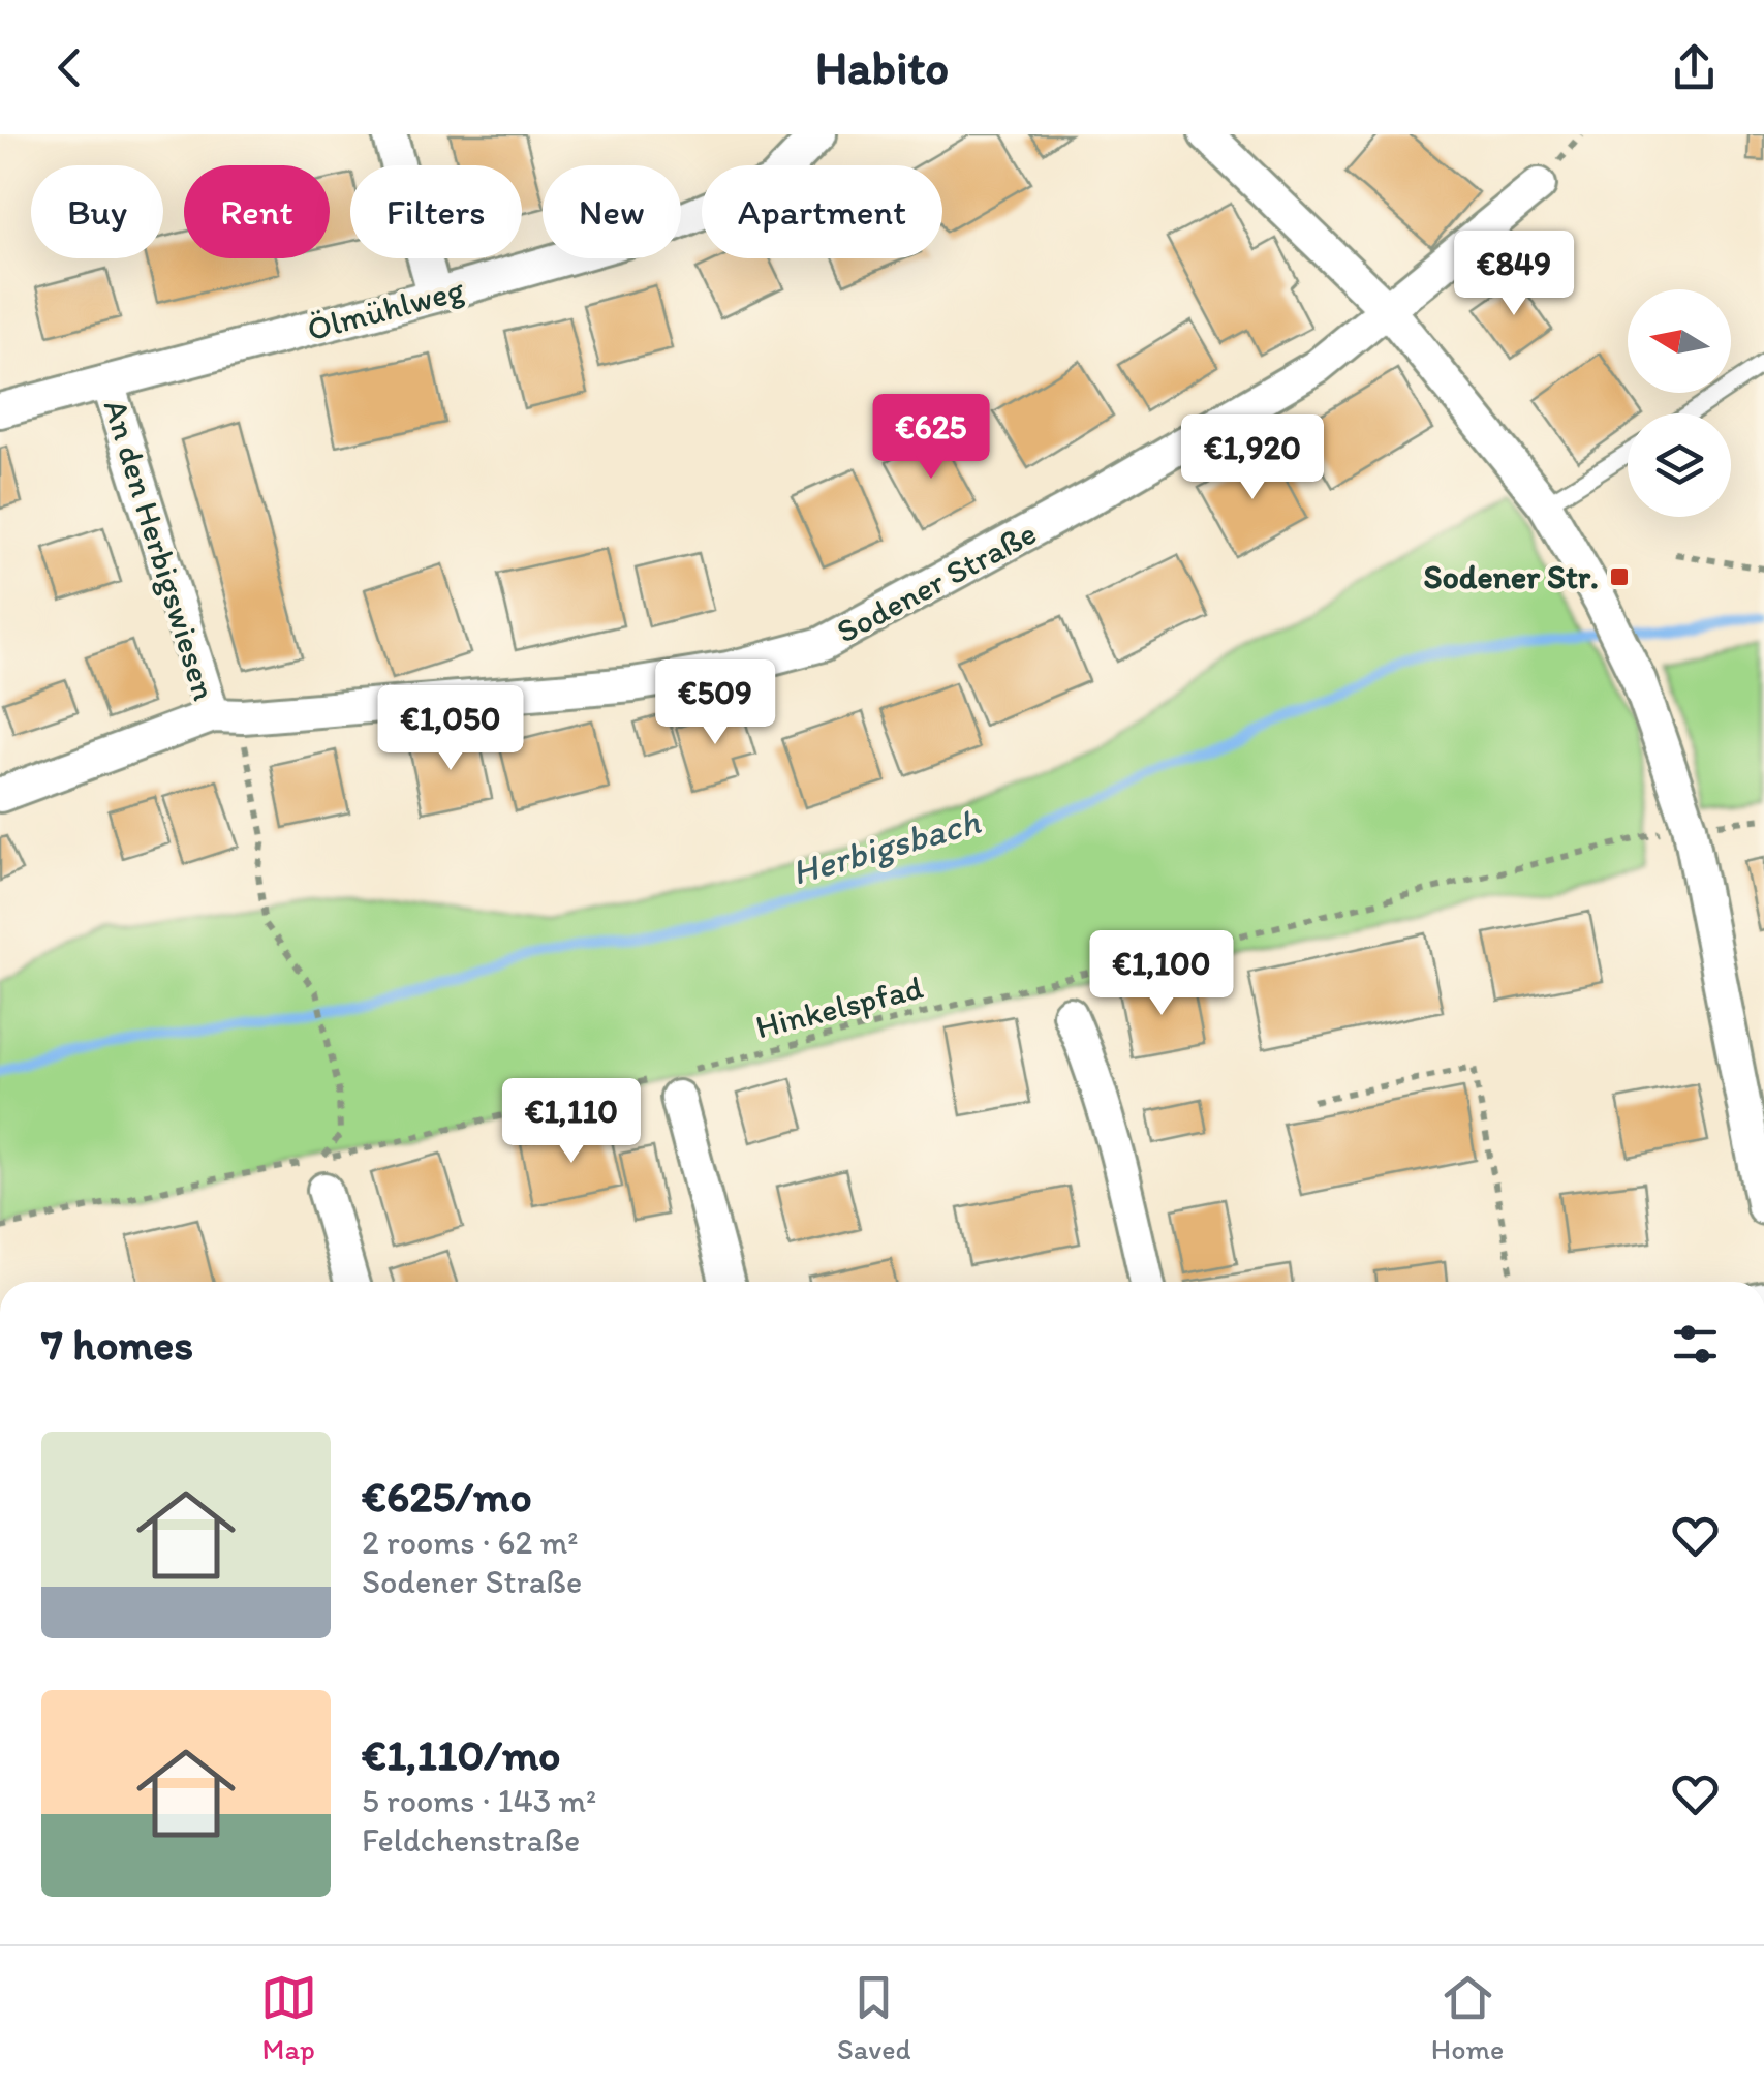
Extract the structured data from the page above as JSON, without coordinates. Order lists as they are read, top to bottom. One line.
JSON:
{"streets":{"street":["Ölmühlweg","An den Herbigswiesen","Sodener Straße"],"path":["Hinkelspfad"]},"crossings":[["Ölmühlweg","An den Herbigswiesen"],["An den Herbigswiesen","Sodener Straße"]],"water":["Herbigsbach"],"places":{"transit":["Sodener Str."]},"north":"left","page":{"header":"Habito","chip":["Buy","Rent","Filters","New","Apartment"],"price":["€849","€625","€1,920","€509","€1,050","€1,100","€1,110"],"heading":"7 homes","list":[{"name":"€625/mo","note":"2 rooms · 62 m² · Sodener Straße"},{"name":"€1,110/mo","note":"5 rooms · 143 m² · Feldchenstraße"}],"tabs":["Map","Saved","Home"]}}
